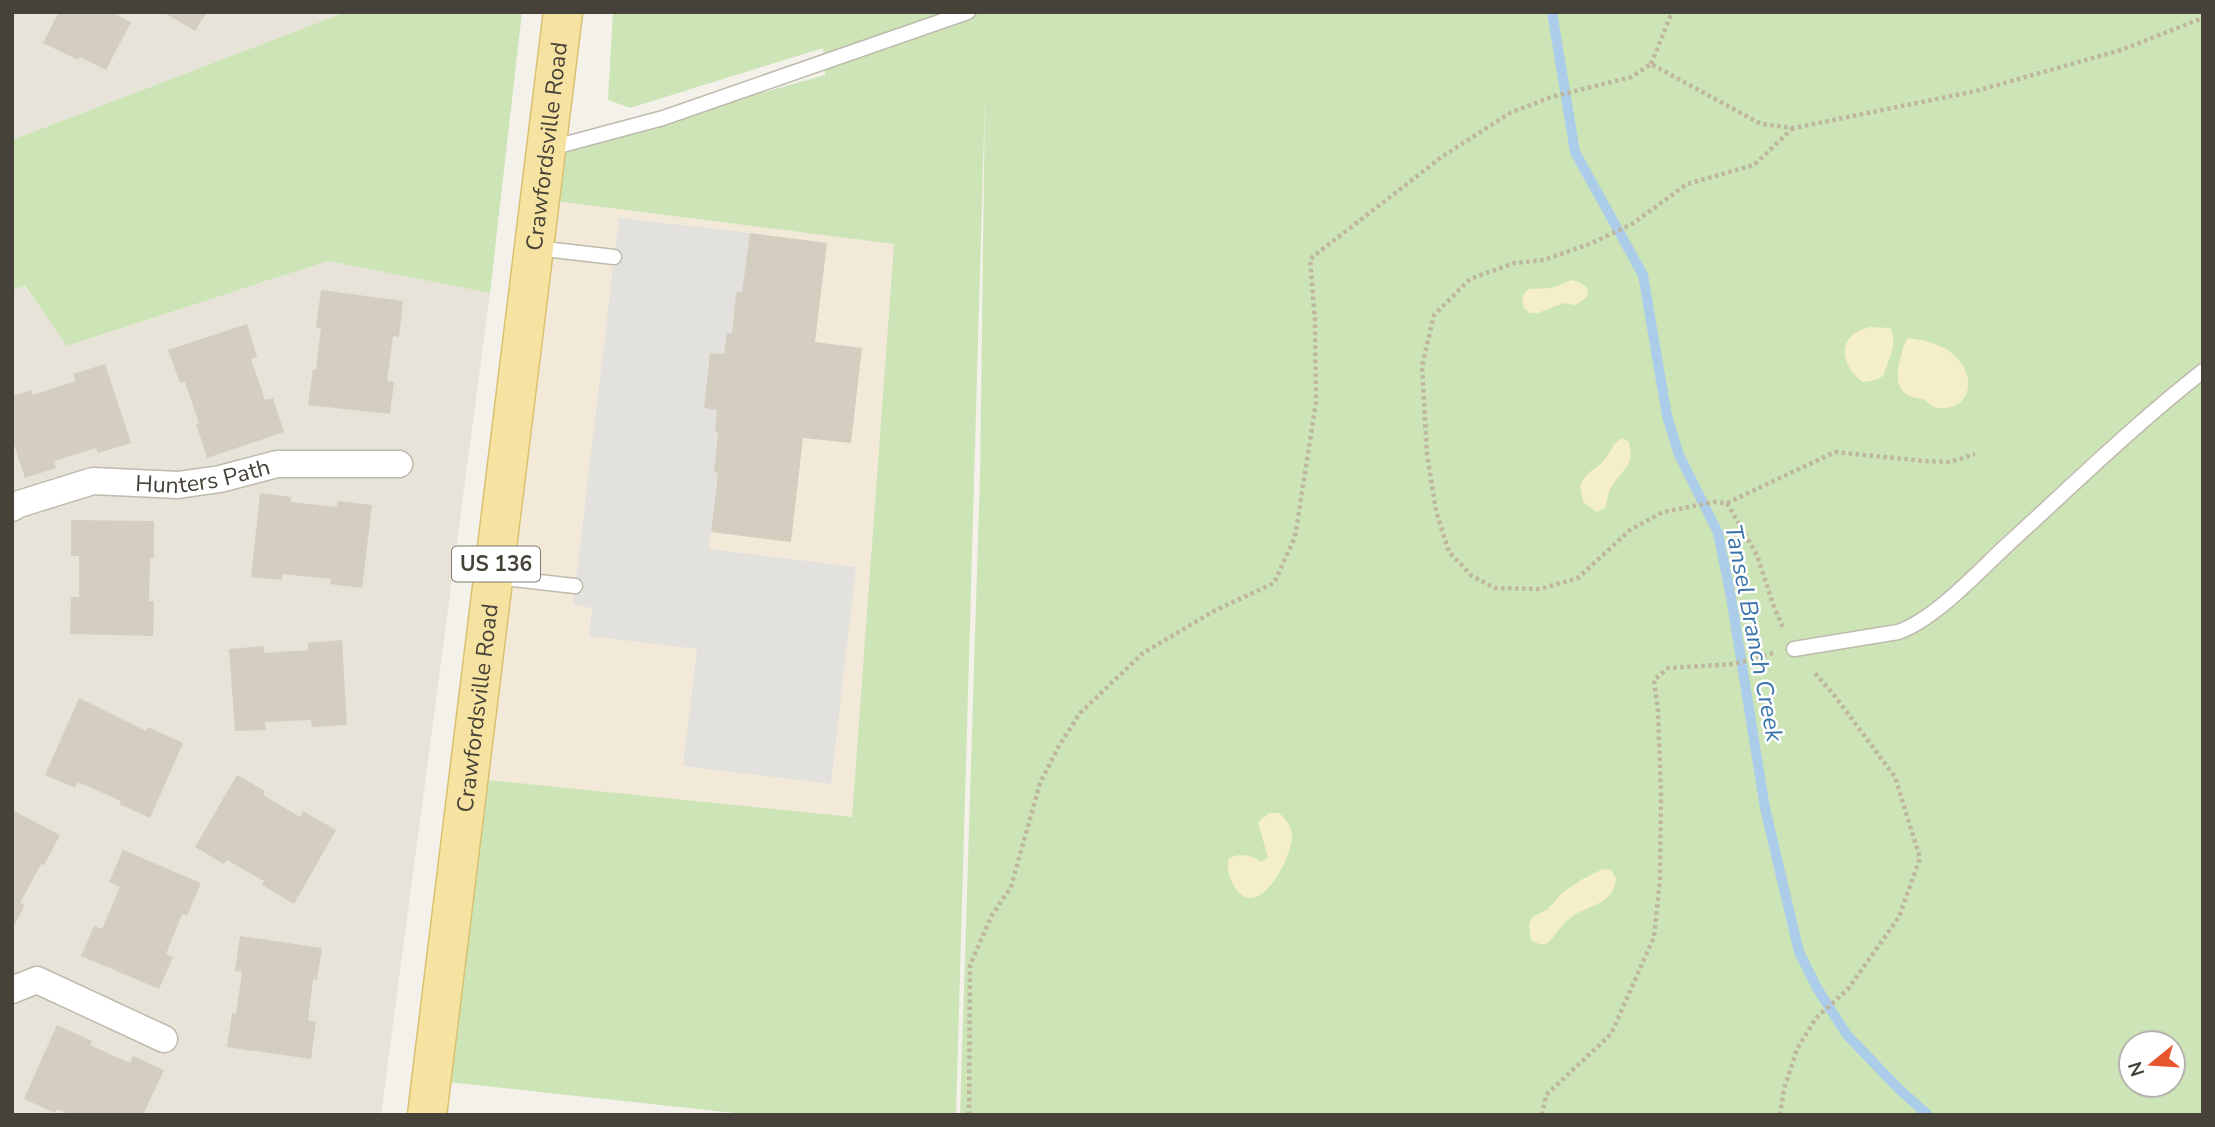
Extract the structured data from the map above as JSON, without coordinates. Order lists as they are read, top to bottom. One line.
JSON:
{"streets":{"main road":["Crawfordsville Road","US 136"],"street":["Hunters Path"]},"water":["Tansel Branch Creek"],"north":"left"}
